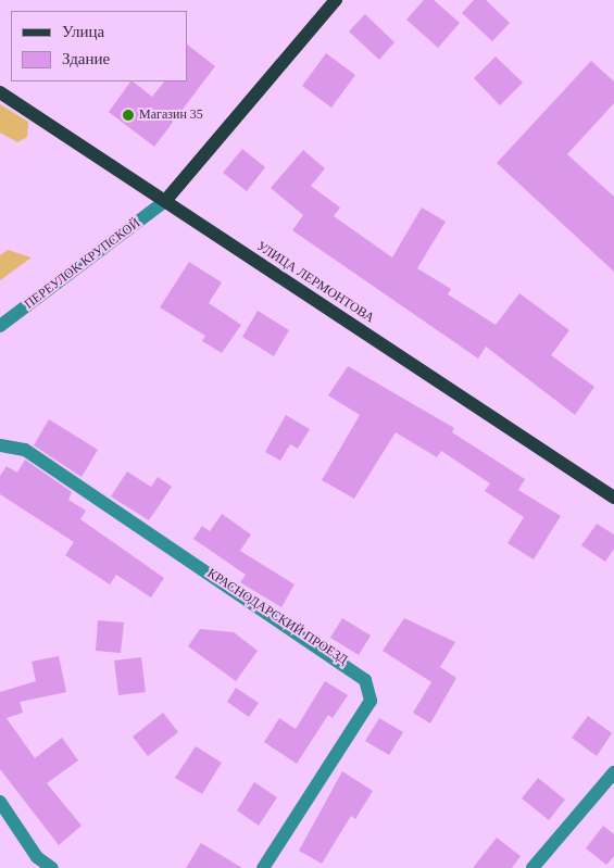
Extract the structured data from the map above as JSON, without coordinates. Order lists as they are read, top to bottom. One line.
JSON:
{"streets":{"main road":["УЛИЦА ЛЕРМОНТОВА"],"street":["ПЕРЕУЛОК КРУПСКОЙ","КРАСНОДАРСКИЙ ПРОЕЗД"]},"crossings":[["ПЕРЕУЛОК КРУПСКОЙ","УЛИЦА ЛЕРМОНТОВА"]],"places":["Магазин 35"],"legend":["Улица","Здание"]}
